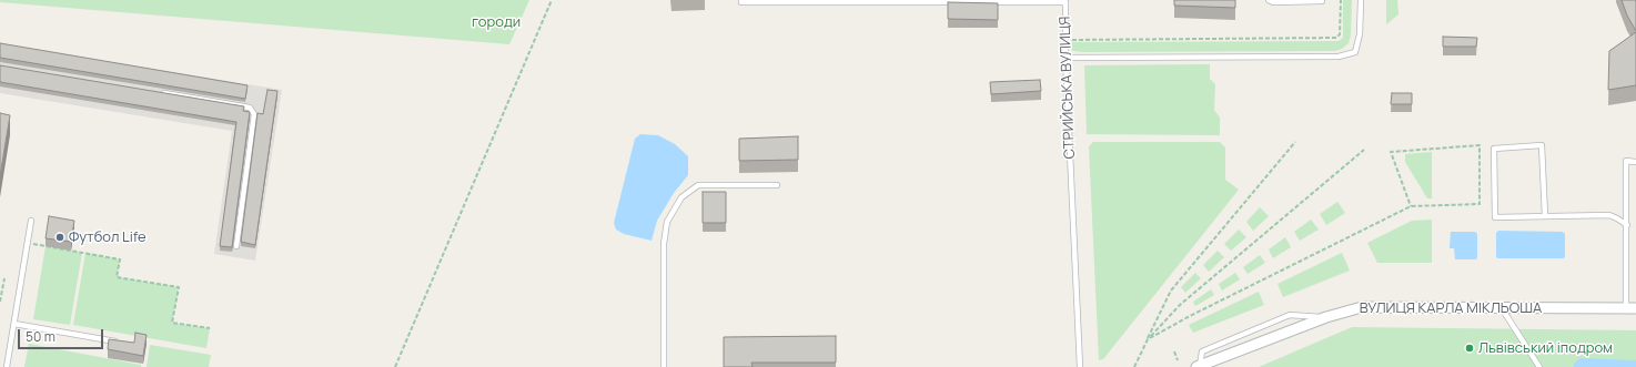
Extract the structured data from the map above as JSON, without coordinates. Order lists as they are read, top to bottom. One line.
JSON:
{"streets":{"street":["ВУЛИЦЯ КАРЛА МІКЛЬОША"],"lane":["СТРИЙСЬКА ВУЛИЦЯ"]},"parks":["городи"],"places":["Футбол Life","Львівський іподром"],"scale_bar":"50 m"}
